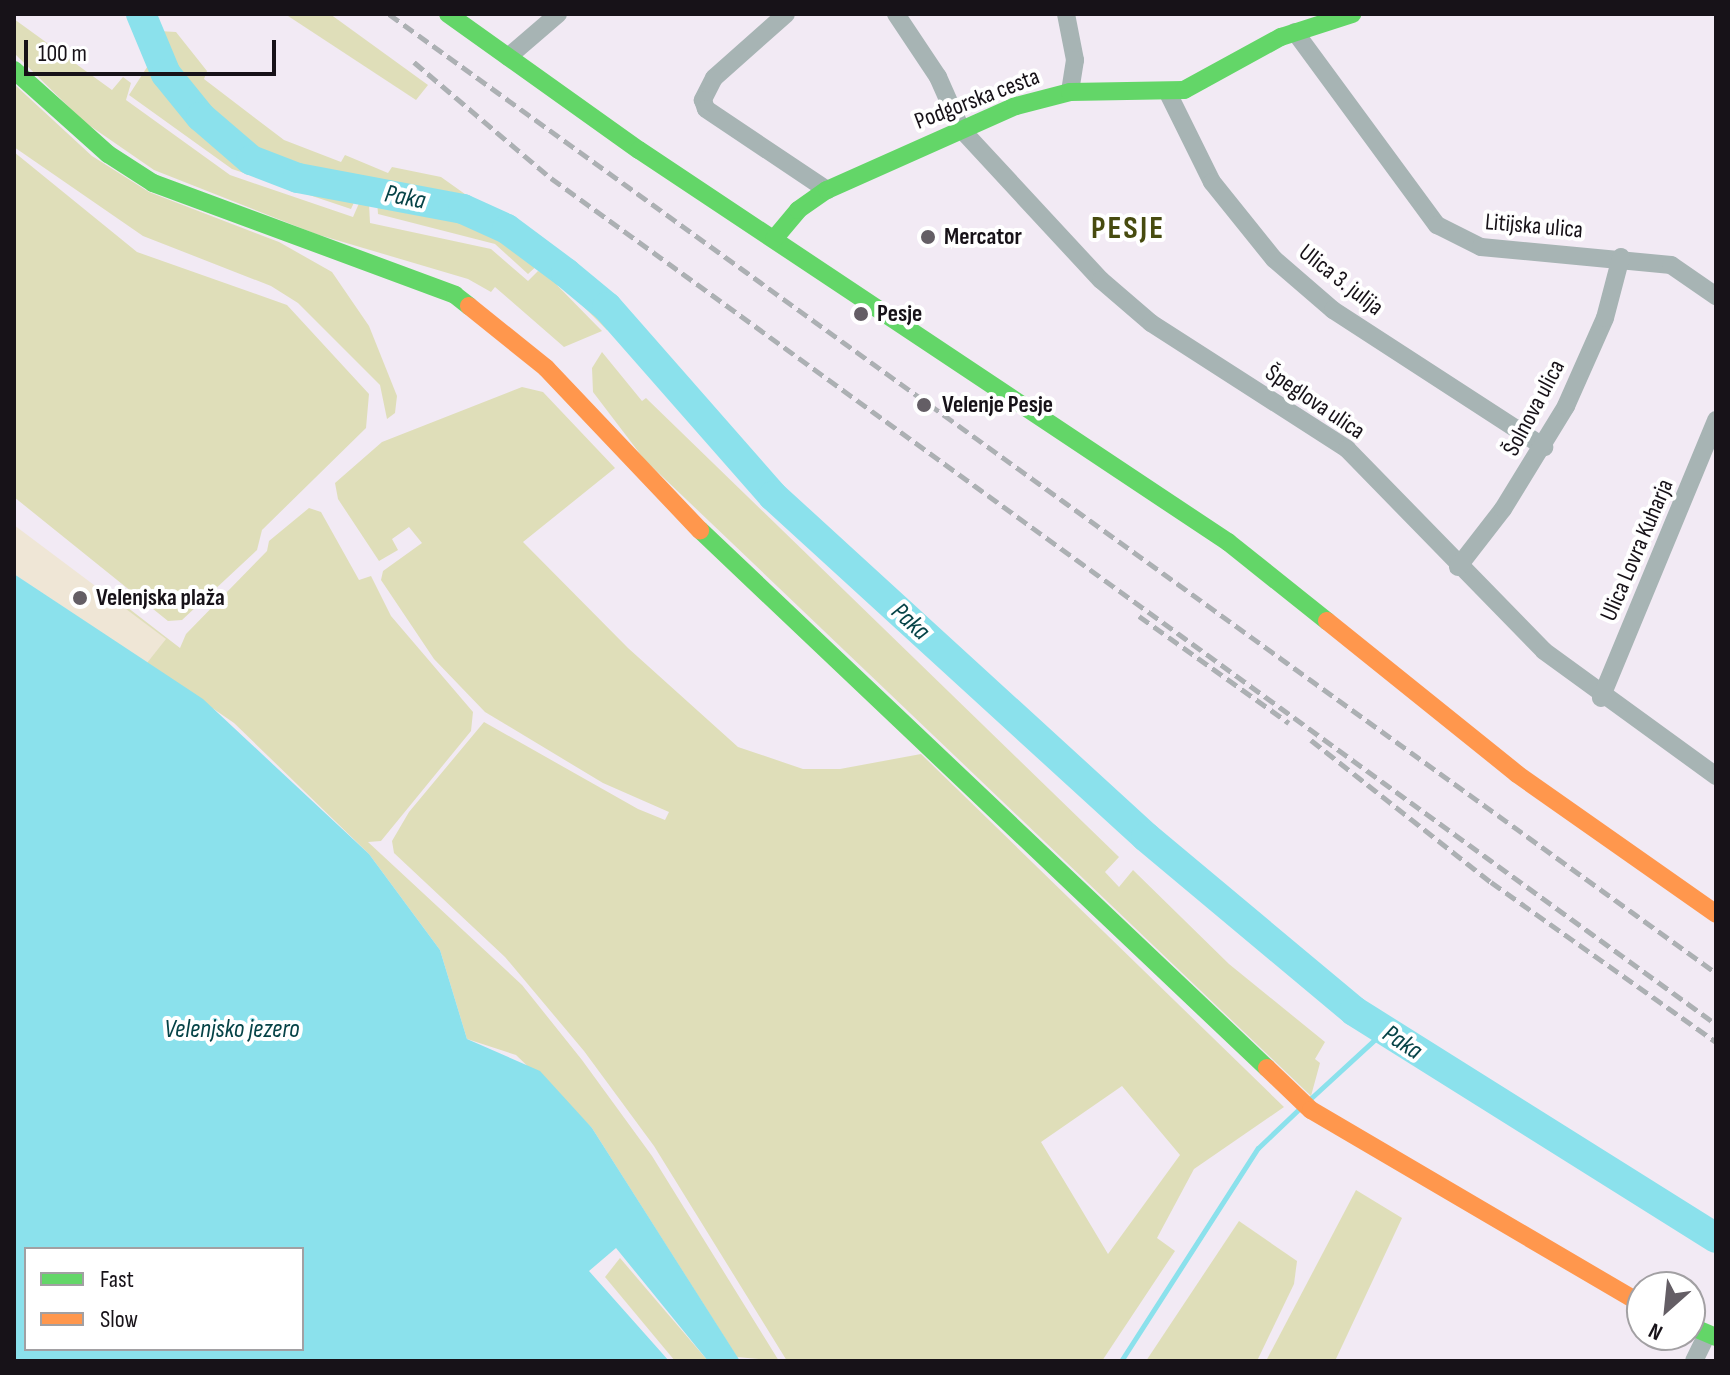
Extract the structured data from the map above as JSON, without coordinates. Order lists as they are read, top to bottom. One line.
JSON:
{"streets":{"street":["Podgorska cesta","Litijska ulica","Ulica 3. julija","Špeglova ulica","Šolnova ulica","Ulica Lovra Kuharja"]},"crossings":[["Podgorska cesta","Litijska ulica"],["Podgorska cesta","Ulica 3. julija"],["Podgorska cesta","Špeglova ulica"],["Litijska ulica","Šolnova ulica"],["Ulica 3. julija","Šolnova ulica"],["Špeglova ulica","Šolnova ulica"],["Špeglova ulica","Ulica Lovra Kuharja"]],"districts":["PESJE"],"water":["Paka","Velenjsko jezero"],"places":["Mercator","Pesje","Velenje Pesje","Velenjska plaža"],"legend":["Fast","Slow"],"scale_bar":"100 m","north":"bottom left"}
